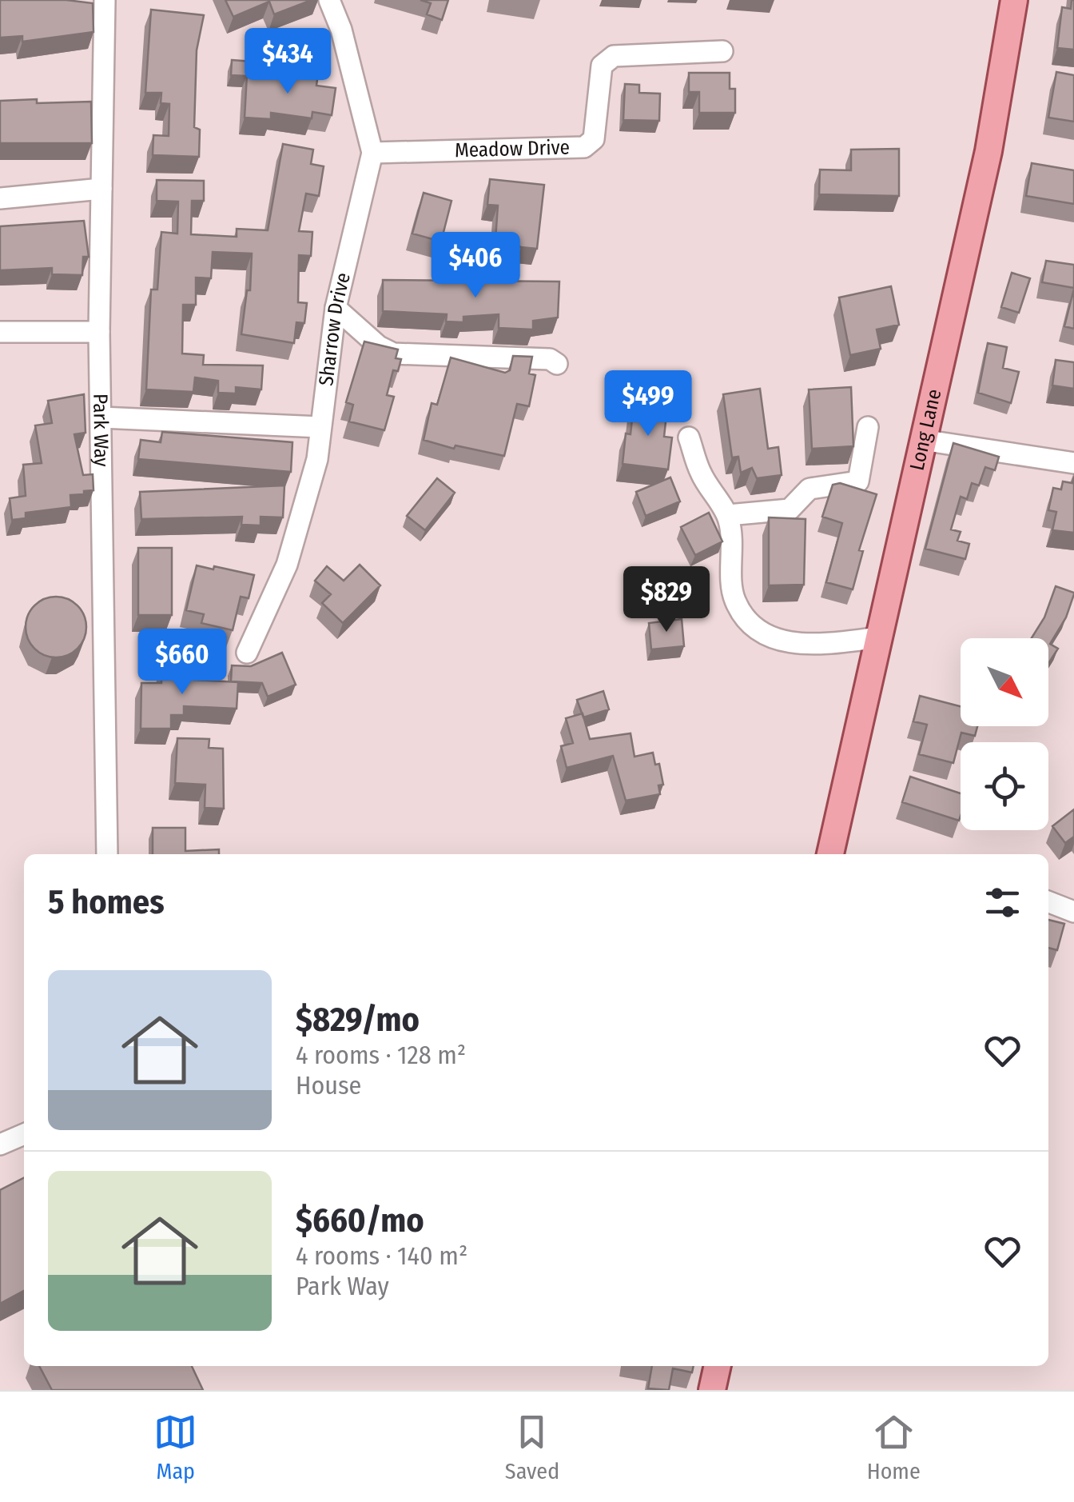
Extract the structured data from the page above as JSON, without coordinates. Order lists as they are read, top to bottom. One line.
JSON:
{"streets":{"main road":["Long Lane"],"street":["Meadow Drive","Sharrow Drive","Park Way"]},"crossings":[["Meadow Drive","Sharrow Drive"]],"north":"bottom right","page":{"price":["$434","$406","$499","$829","$660"],"heading":"5 homes","list":[{"name":"$829/mo","note":"4 rooms · 128 m² · House"},{"name":"$660/mo","note":"4 rooms · 140 m² · Park Way"}],"tabs":["Map","Saved","Home"]}}
